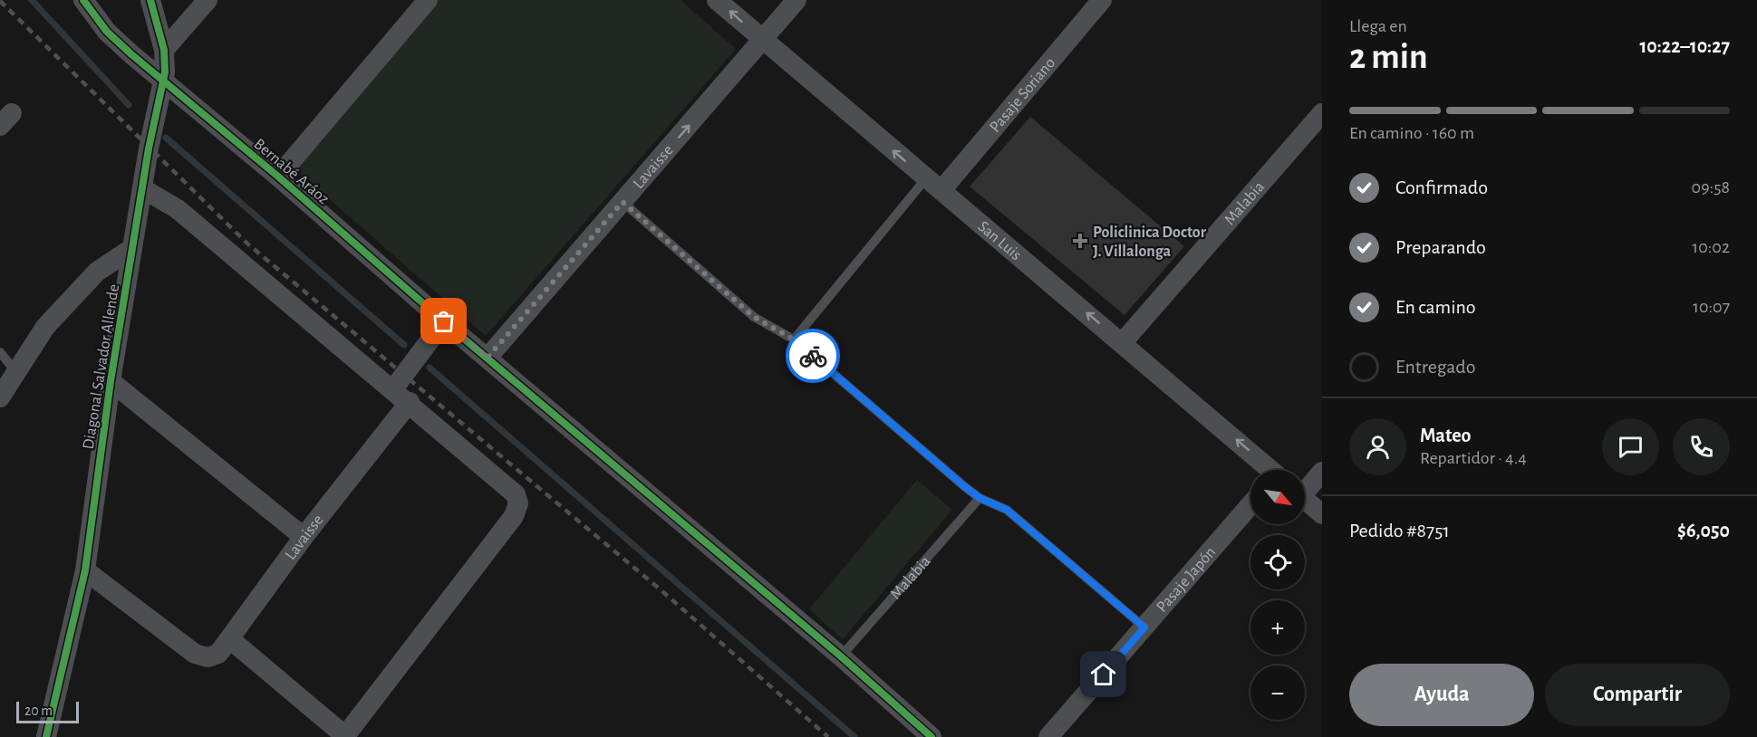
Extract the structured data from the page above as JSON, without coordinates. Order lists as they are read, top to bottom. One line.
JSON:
{"streets":{"street":["Pasaje Soriano","Lavaisse","Bernabé Aráoz","Malabia","San Luis","Diagonal Salvador Allende","Pasaje Japón"]},"crossings":[["Pasaje Soriano","San Luis"],["Lavaisse","Bernabé Aráoz"],["Lavaisse","San Luis"],["Lavaisse","Diagonal Salvador Allende"],["Bernabé Aráoz","Malabia"],["Bernabé Aráoz","Diagonal Salvador Allende"],["Malabia","San Luis"]],"one_way":["San Luis"],"places":{"health":["Policlinica Doctor J. Villalonga"]},"scale_bar":"20 m","north":"bottom right","page":{"heading":["2 min","Llega en","10:22–10:27"],"panel":["Mateo","Repartidor · 4.4","Pedido #8751","$6,050"],"bar":"En camino · 160 m","list":[["Confirmado","09:58"],["Preparando","10:02"],["En camino","10:07"],"Entregado"],"map_buttons":["+","−"],"buttons":["Ayuda","Compartir"],"scale":"20 m"}}
